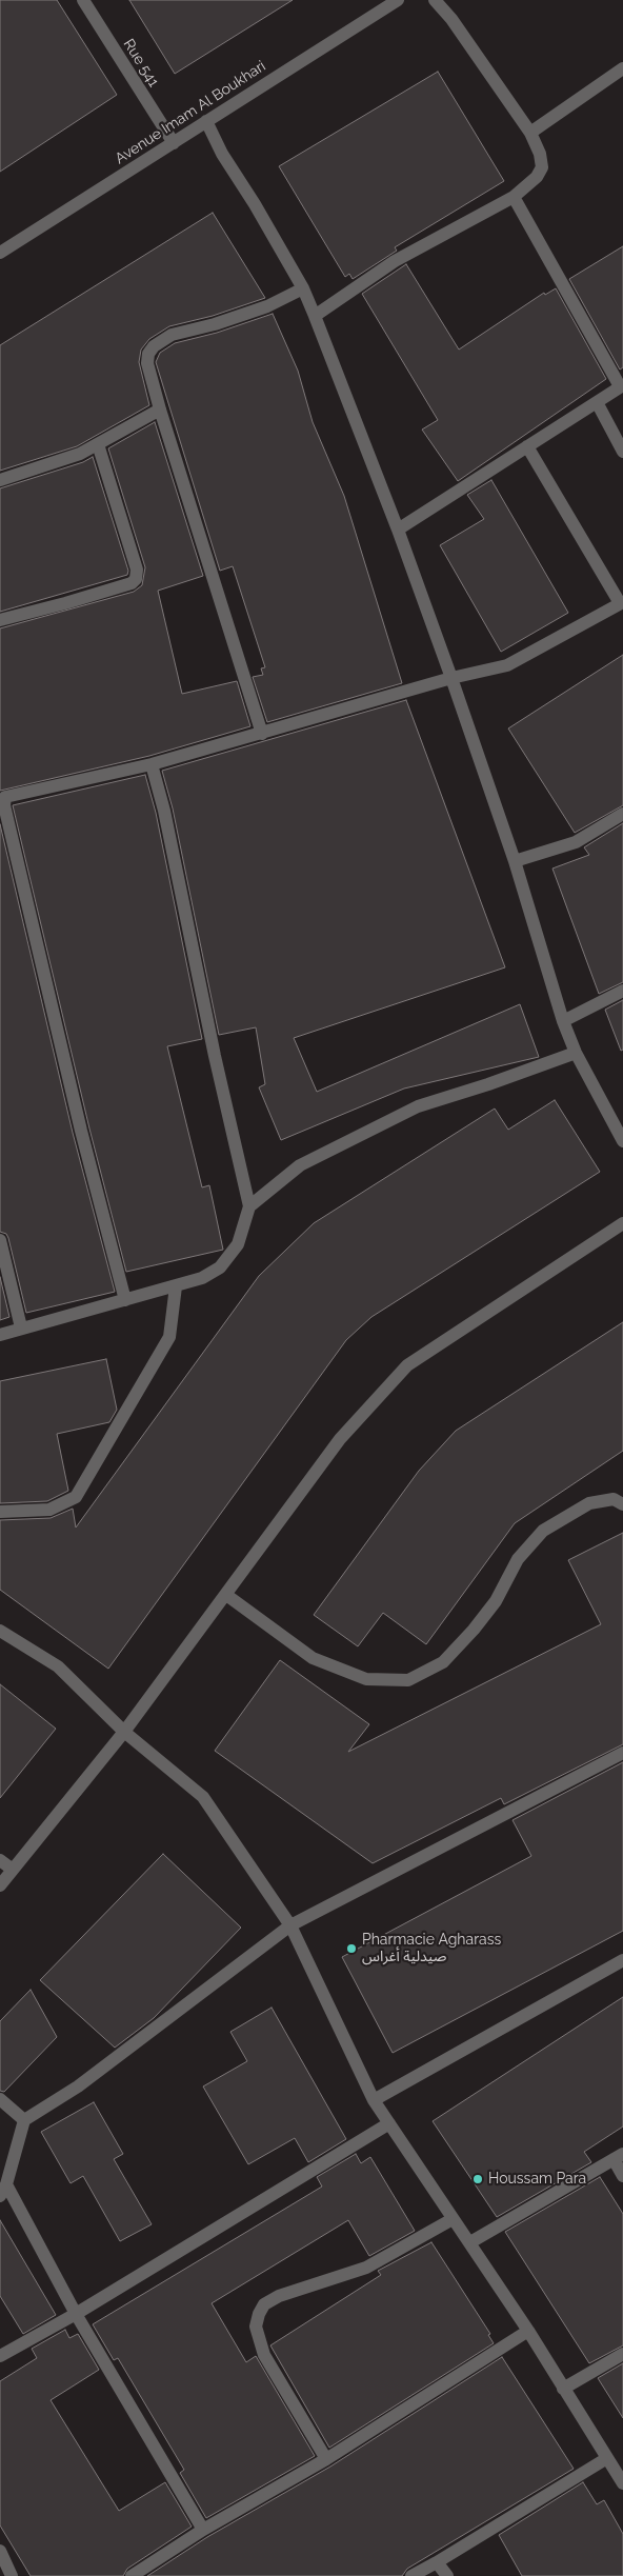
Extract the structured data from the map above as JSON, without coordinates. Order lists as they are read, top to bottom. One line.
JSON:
{"streets":{"street":["Rue 541","Avenue Imam Al Boukhari"]},"crossings":[["Rue 541","Avenue Imam Al Boukhari"]],"places":["Pharmacie Agharass صيدلية أغراس","Houssam Para"]}
